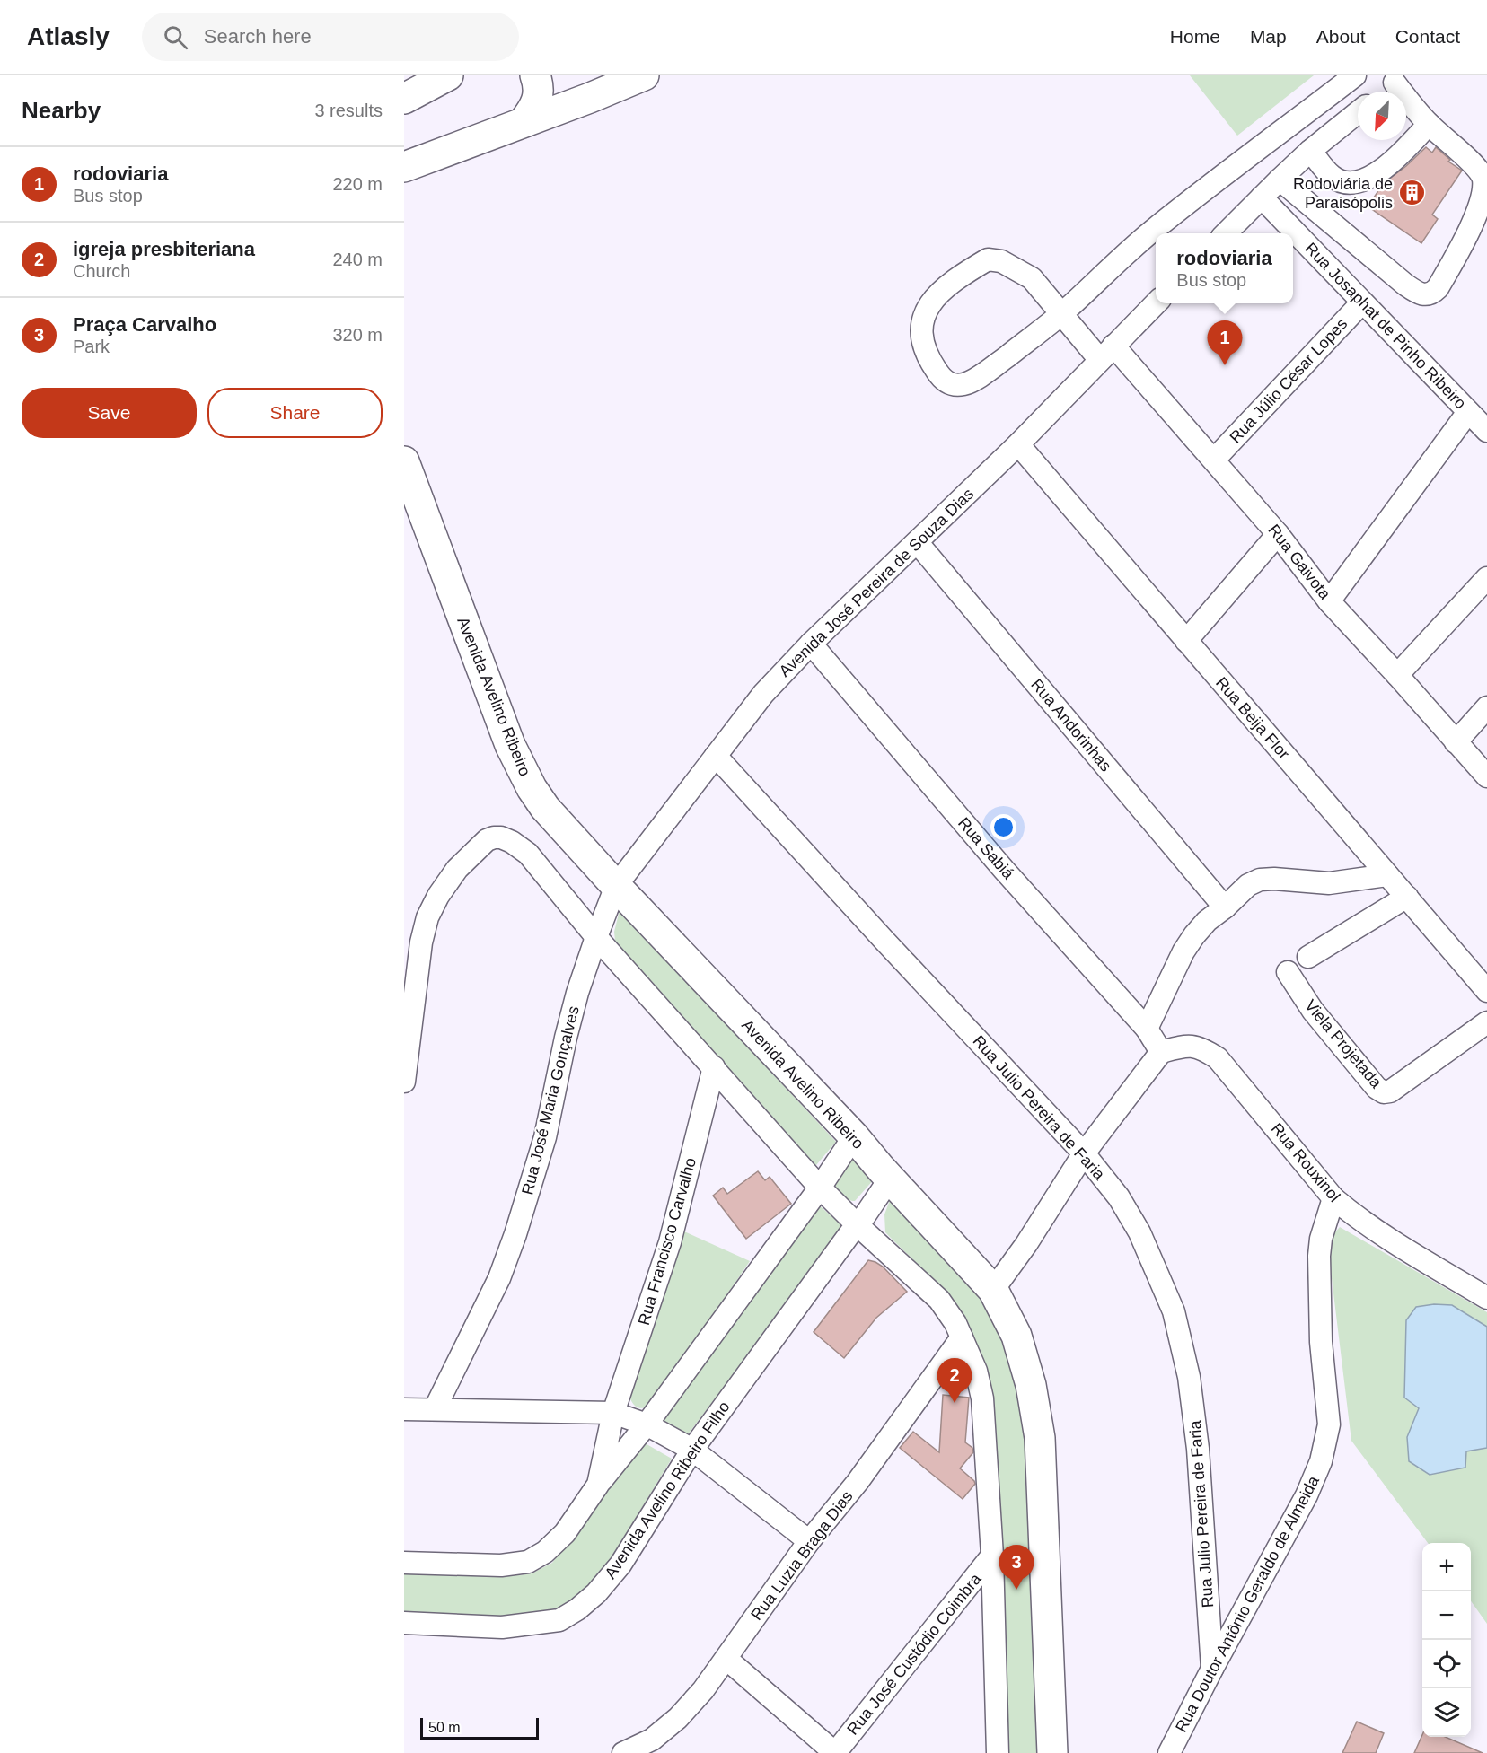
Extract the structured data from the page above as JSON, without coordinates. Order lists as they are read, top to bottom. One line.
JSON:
{"streets":{"highway":["Avenida Avelino Ribeiro"],"street":["Rua Josaphat de Pinho Ribeiro","Rua Júlio César Lopes","Rua Gaivota","Avenida José Pereira de Souza Dias","Rua Beija Flor","Rua Andorinhas","Rua Sabiá","Viela Projetada","Rua José Maria Gonçalves","Rua Julio Pereira de Faria","Rua Rouxinol","Rua Francisco Carvalho","Avenida Avelino Ribeiro Filho","Rua Luzia Braga Dias","Rua Doutor Antônio Geraldo de Almeida","Rua José Custódio Coimbra"]},"crossings":[["Rua Josaphat de Pinho Ribeiro","Rua Júlio César Lopes"],["Rua Júlio César Lopes","Rua Gaivota"],["Rua Gaivota","Avenida José Pereira de Souza Dias"],["Avenida José Pereira de Souza Dias","Avenida Avelino Ribeiro"],["Avenida José Pereira de Souza Dias","Rua Beija Flor"],["Avenida José Pereira de Souza Dias","Rua Andorinhas"],["Avenida José Pereira de Souza Dias","Rua Sabiá"],["Avenida José Pereira de Souza Dias","Rua José Maria Gonçalves"],["Avenida José Pereira de Souza Dias","Rua Julio Pereira de Faria"],["Avenida Avelino Ribeiro","Rua José Maria Gonçalves"],["Avenida Avelino Ribeiro","Avenida Avelino Ribeiro Filho"],["Rua Sabiá","Rua Rouxinol"],["Rua Julio Pereira de Faria","Rua Doutor Antônio Geraldo de Almeida"],["Rua Rouxinol","Rua Doutor Antônio Geraldo de Almeida"]],"places":{"building":["Rodoviária de Paraisópolis"]},"scale_bar":"50 m","north":"bottom left","page":{"header":"Atlasly","search":"Search here","nav":["Home","Map","About","Contact"],"heading":["Nearby","3 results"],"list":[{"mark":"1","name":"rodoviaria","note":"Bus stop","value":"220 m"},{"mark":"2","name":"igreja presbiteriana","note":"Church","value":"240 m"},{"mark":"3","name":"Praça Carvalho","note":"Park","value":"320 m"}],"popup":["rodoviaria","Bus stop"],"pins":["1","2","3"],"buttons":["Save","Share"],"map_buttons":["+","−"],"scale":"50 m"}}
